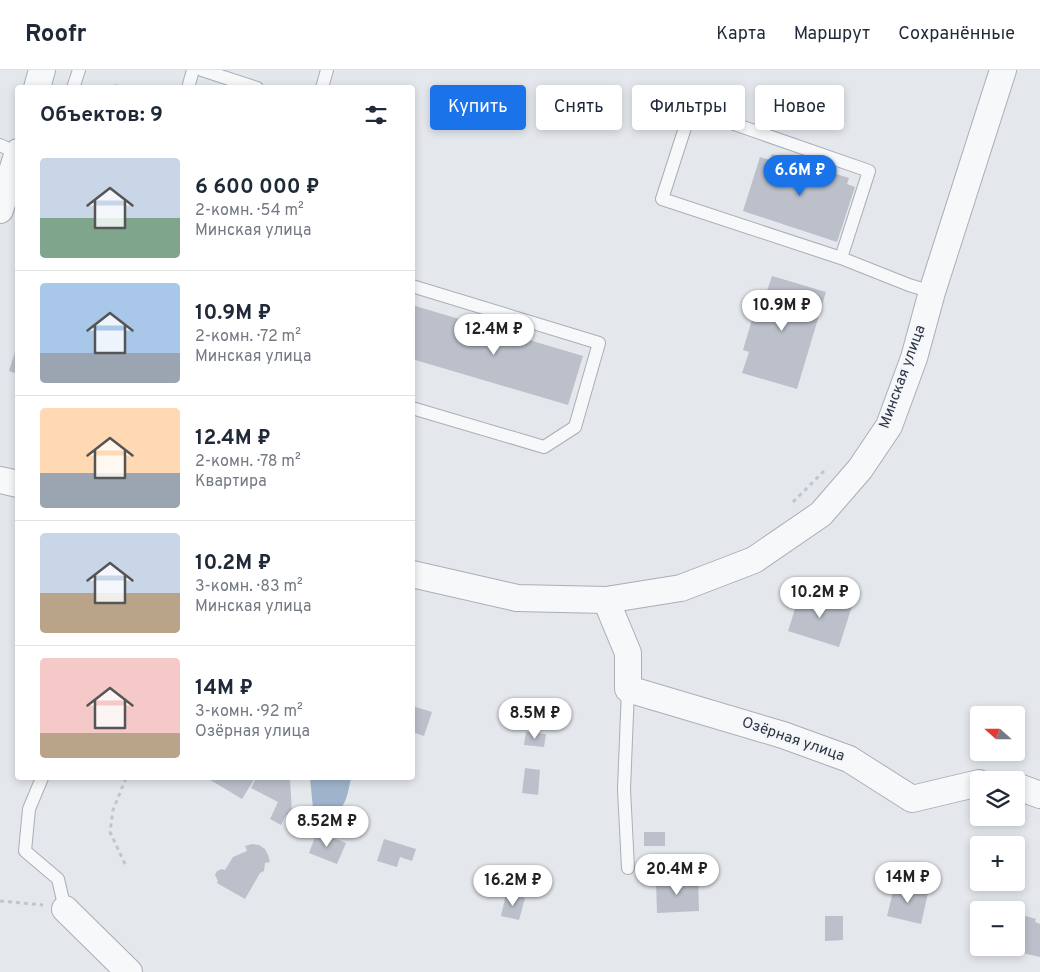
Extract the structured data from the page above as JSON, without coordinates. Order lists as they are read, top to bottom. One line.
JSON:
{"streets":{"street":["Минская улица","Озёрная улица"]},"north":"left","page":{"header":"Roofr","nav":["Карта","Маршрут","Сохранённые"],"chip":["Купить","Снять","Фильтры","Новое"],"heading":"Объектов: 9","list":[{"name":"6 600 000 ₽","note":"2-комн. · 54 m² · Минская улица"},{"name":"10.9M ₽","note":"2-комн. · 72 m² · Минская улица"},{"name":"12.4M ₽","note":"2-комн. · 78 m² · Квартира"},{"name":"10.2M ₽","note":"3-комн. · 83 m² · Минская улица"},{"name":"14M ₽","note":"3-комн. · 92 m² · Озёрная улица"}],"price":["6.6M ₽","10.9M ₽","12.4M ₽","10.2M ₽","8.5M ₽","8.52M ₽","20.4M ₽","14M ₽","16.2M ₽"],"map_buttons":["+","−"]}}
